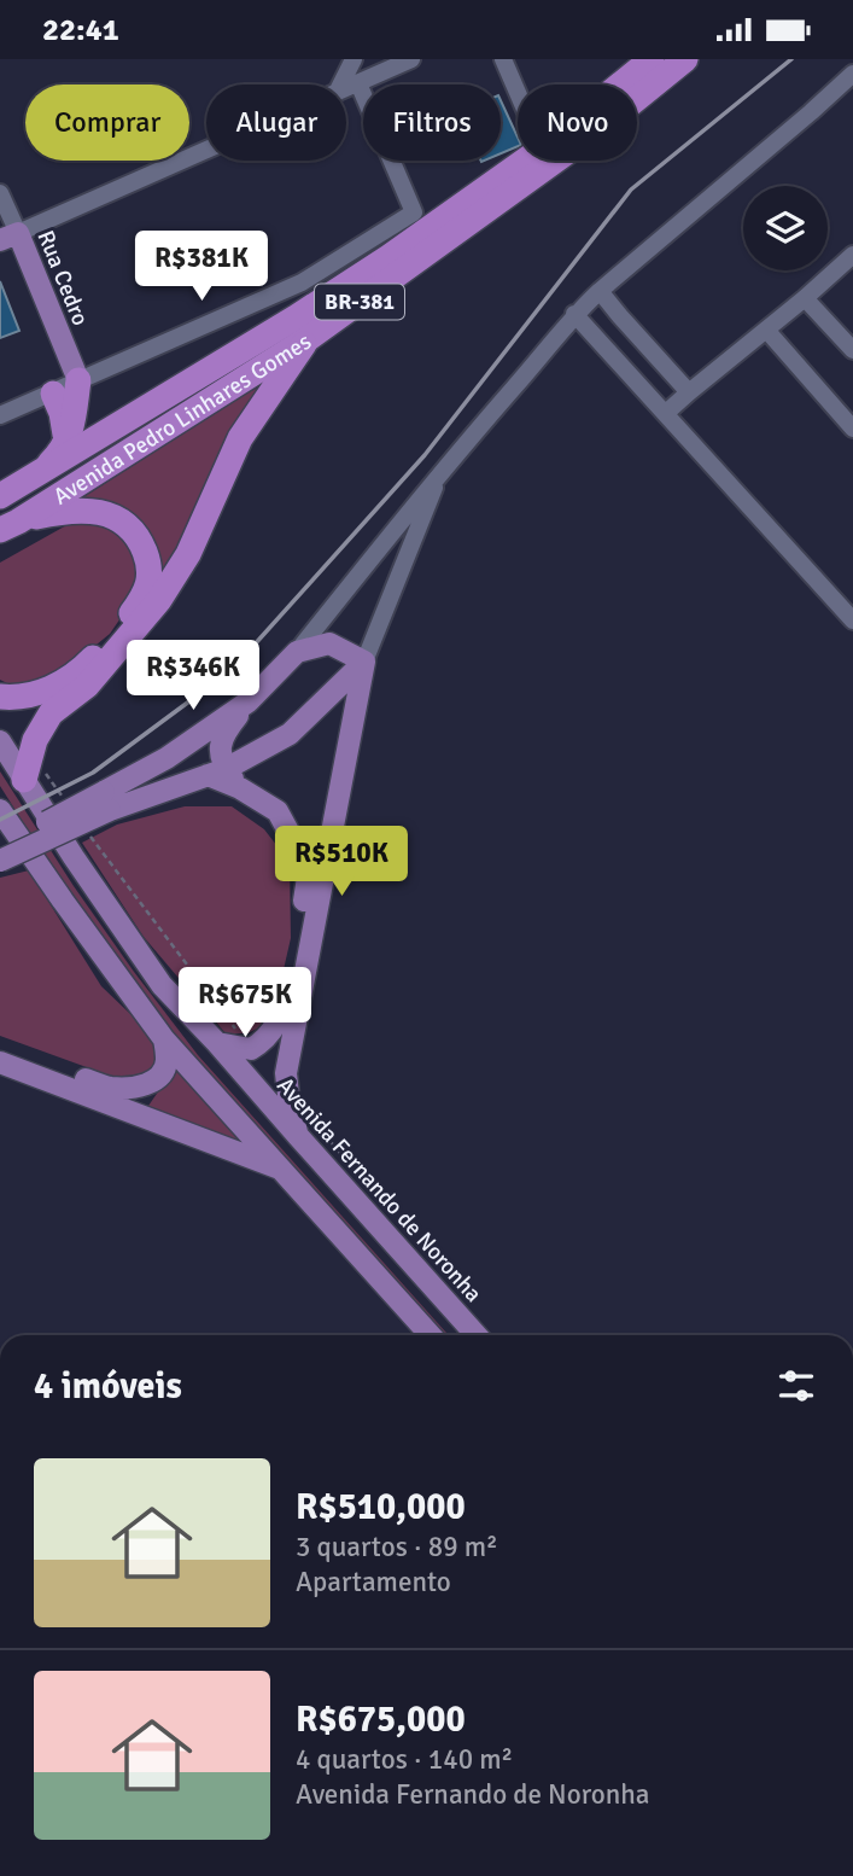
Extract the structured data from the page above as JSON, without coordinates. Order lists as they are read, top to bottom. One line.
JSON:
{"streets":{"highway":["BR-381","Avenida Pedro Linhares Gomes"],"main road":["Rua Cedro","Avenida Fernando de Noronha"]},"page":{"status":"22:41","chip":["Comprar","Alugar","Filtros","Novo"],"price":["R$381K","R$346K","R$510K","R$675K"],"heading":"4 imóveis","list":[{"name":"R$510,000","note":"3 quartos · 89 m² · Apartamento"},{"name":"R$675,000","note":"4 quartos · 140 m² · Avenida Fernando de Noronha"}]}}
